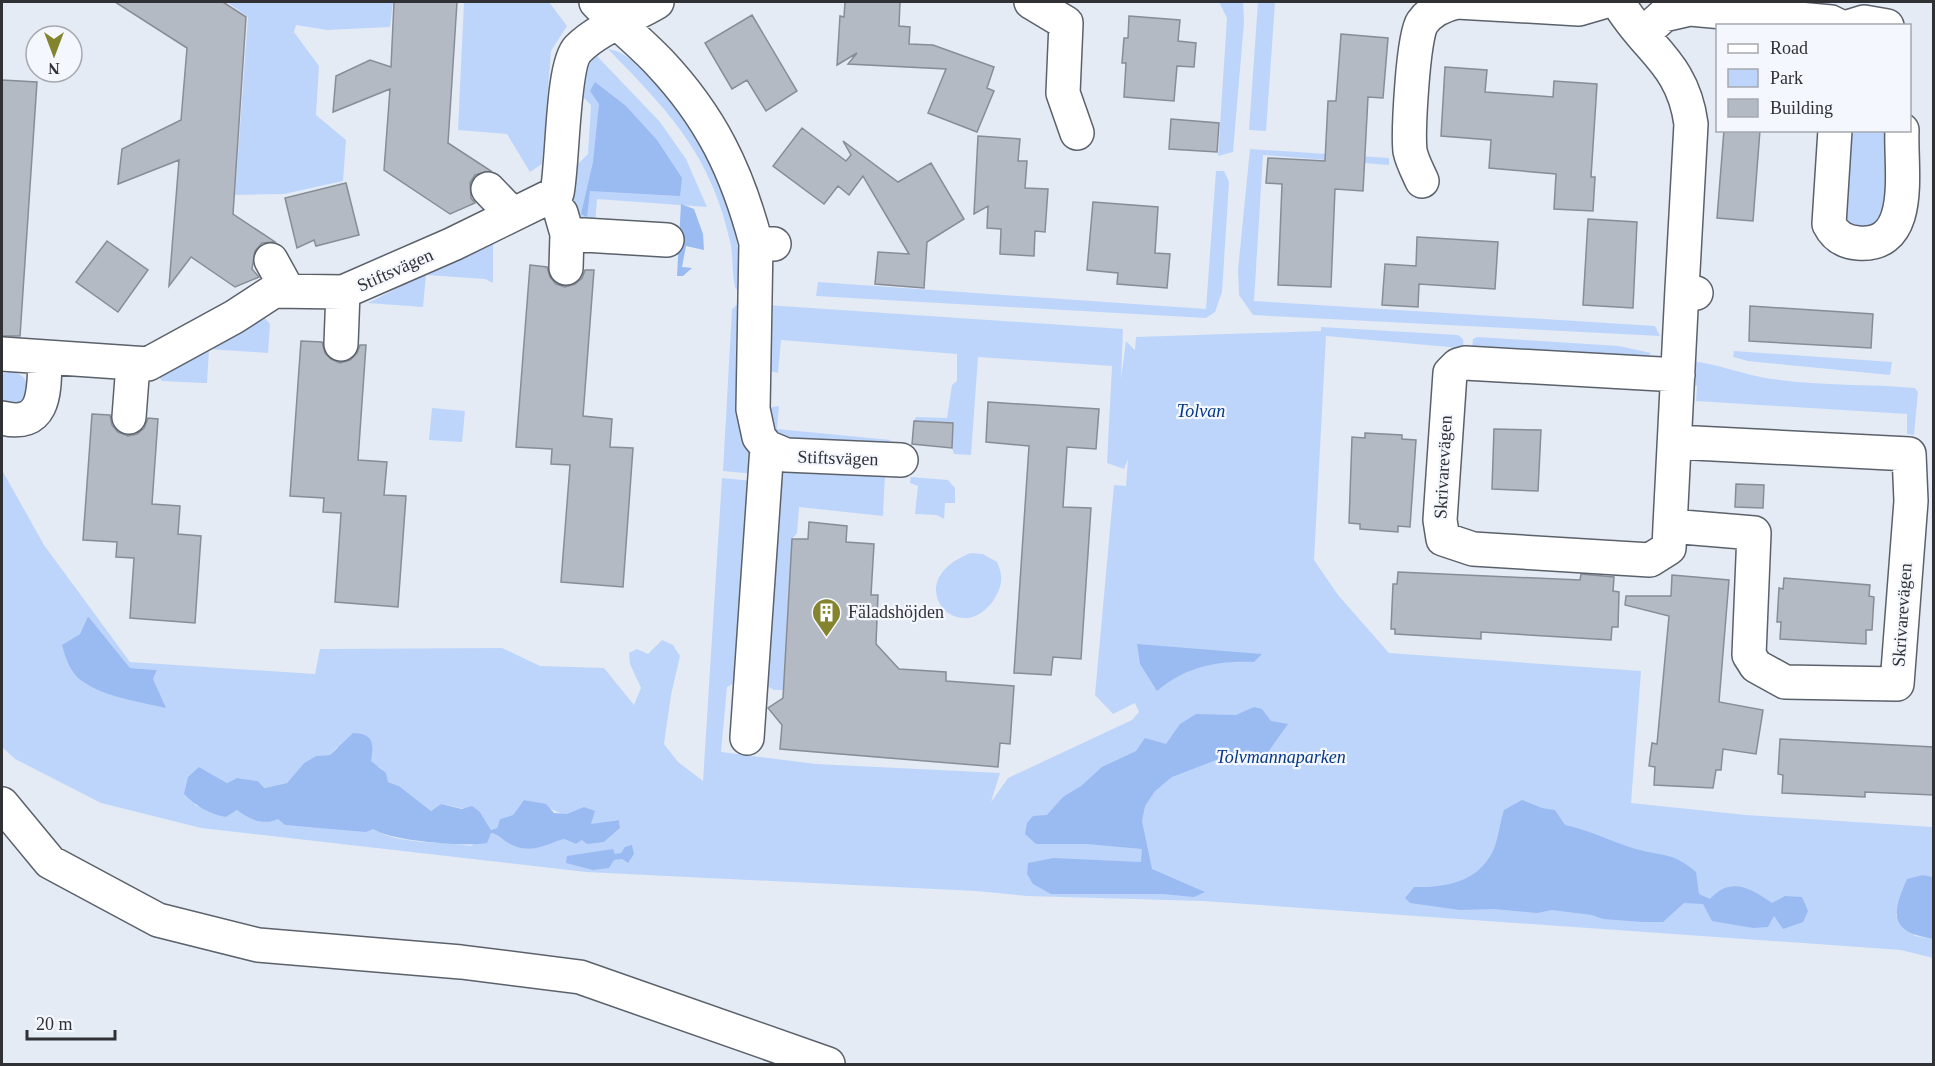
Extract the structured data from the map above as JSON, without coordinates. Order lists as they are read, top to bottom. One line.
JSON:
{"streets":{"street":["Stiftsvägen","Skrivarevägen"]},"parks":["Tolvan","Tolvmannaparken"],"places":{"building":["Fäladshöjden"]},"legend":["Road","Park","Building"],"scale_bar":"20 m","north":"bottom"}
